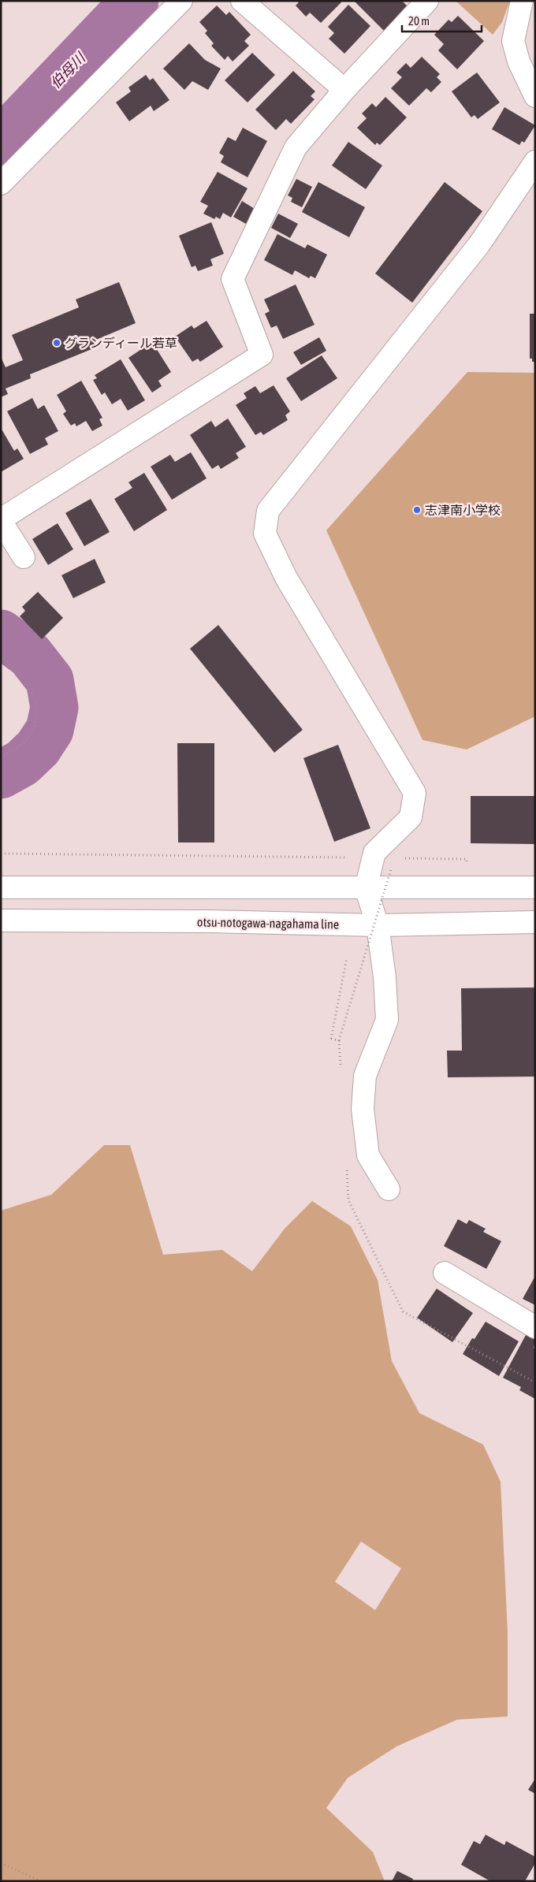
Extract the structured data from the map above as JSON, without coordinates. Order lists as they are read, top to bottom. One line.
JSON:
{"streets":{"street":["otsu-notogawa-nagahama line"]},"water":["伯母川"],"places":["グランディール若草","志津南小学校"],"scale_bar":"20 m"}
